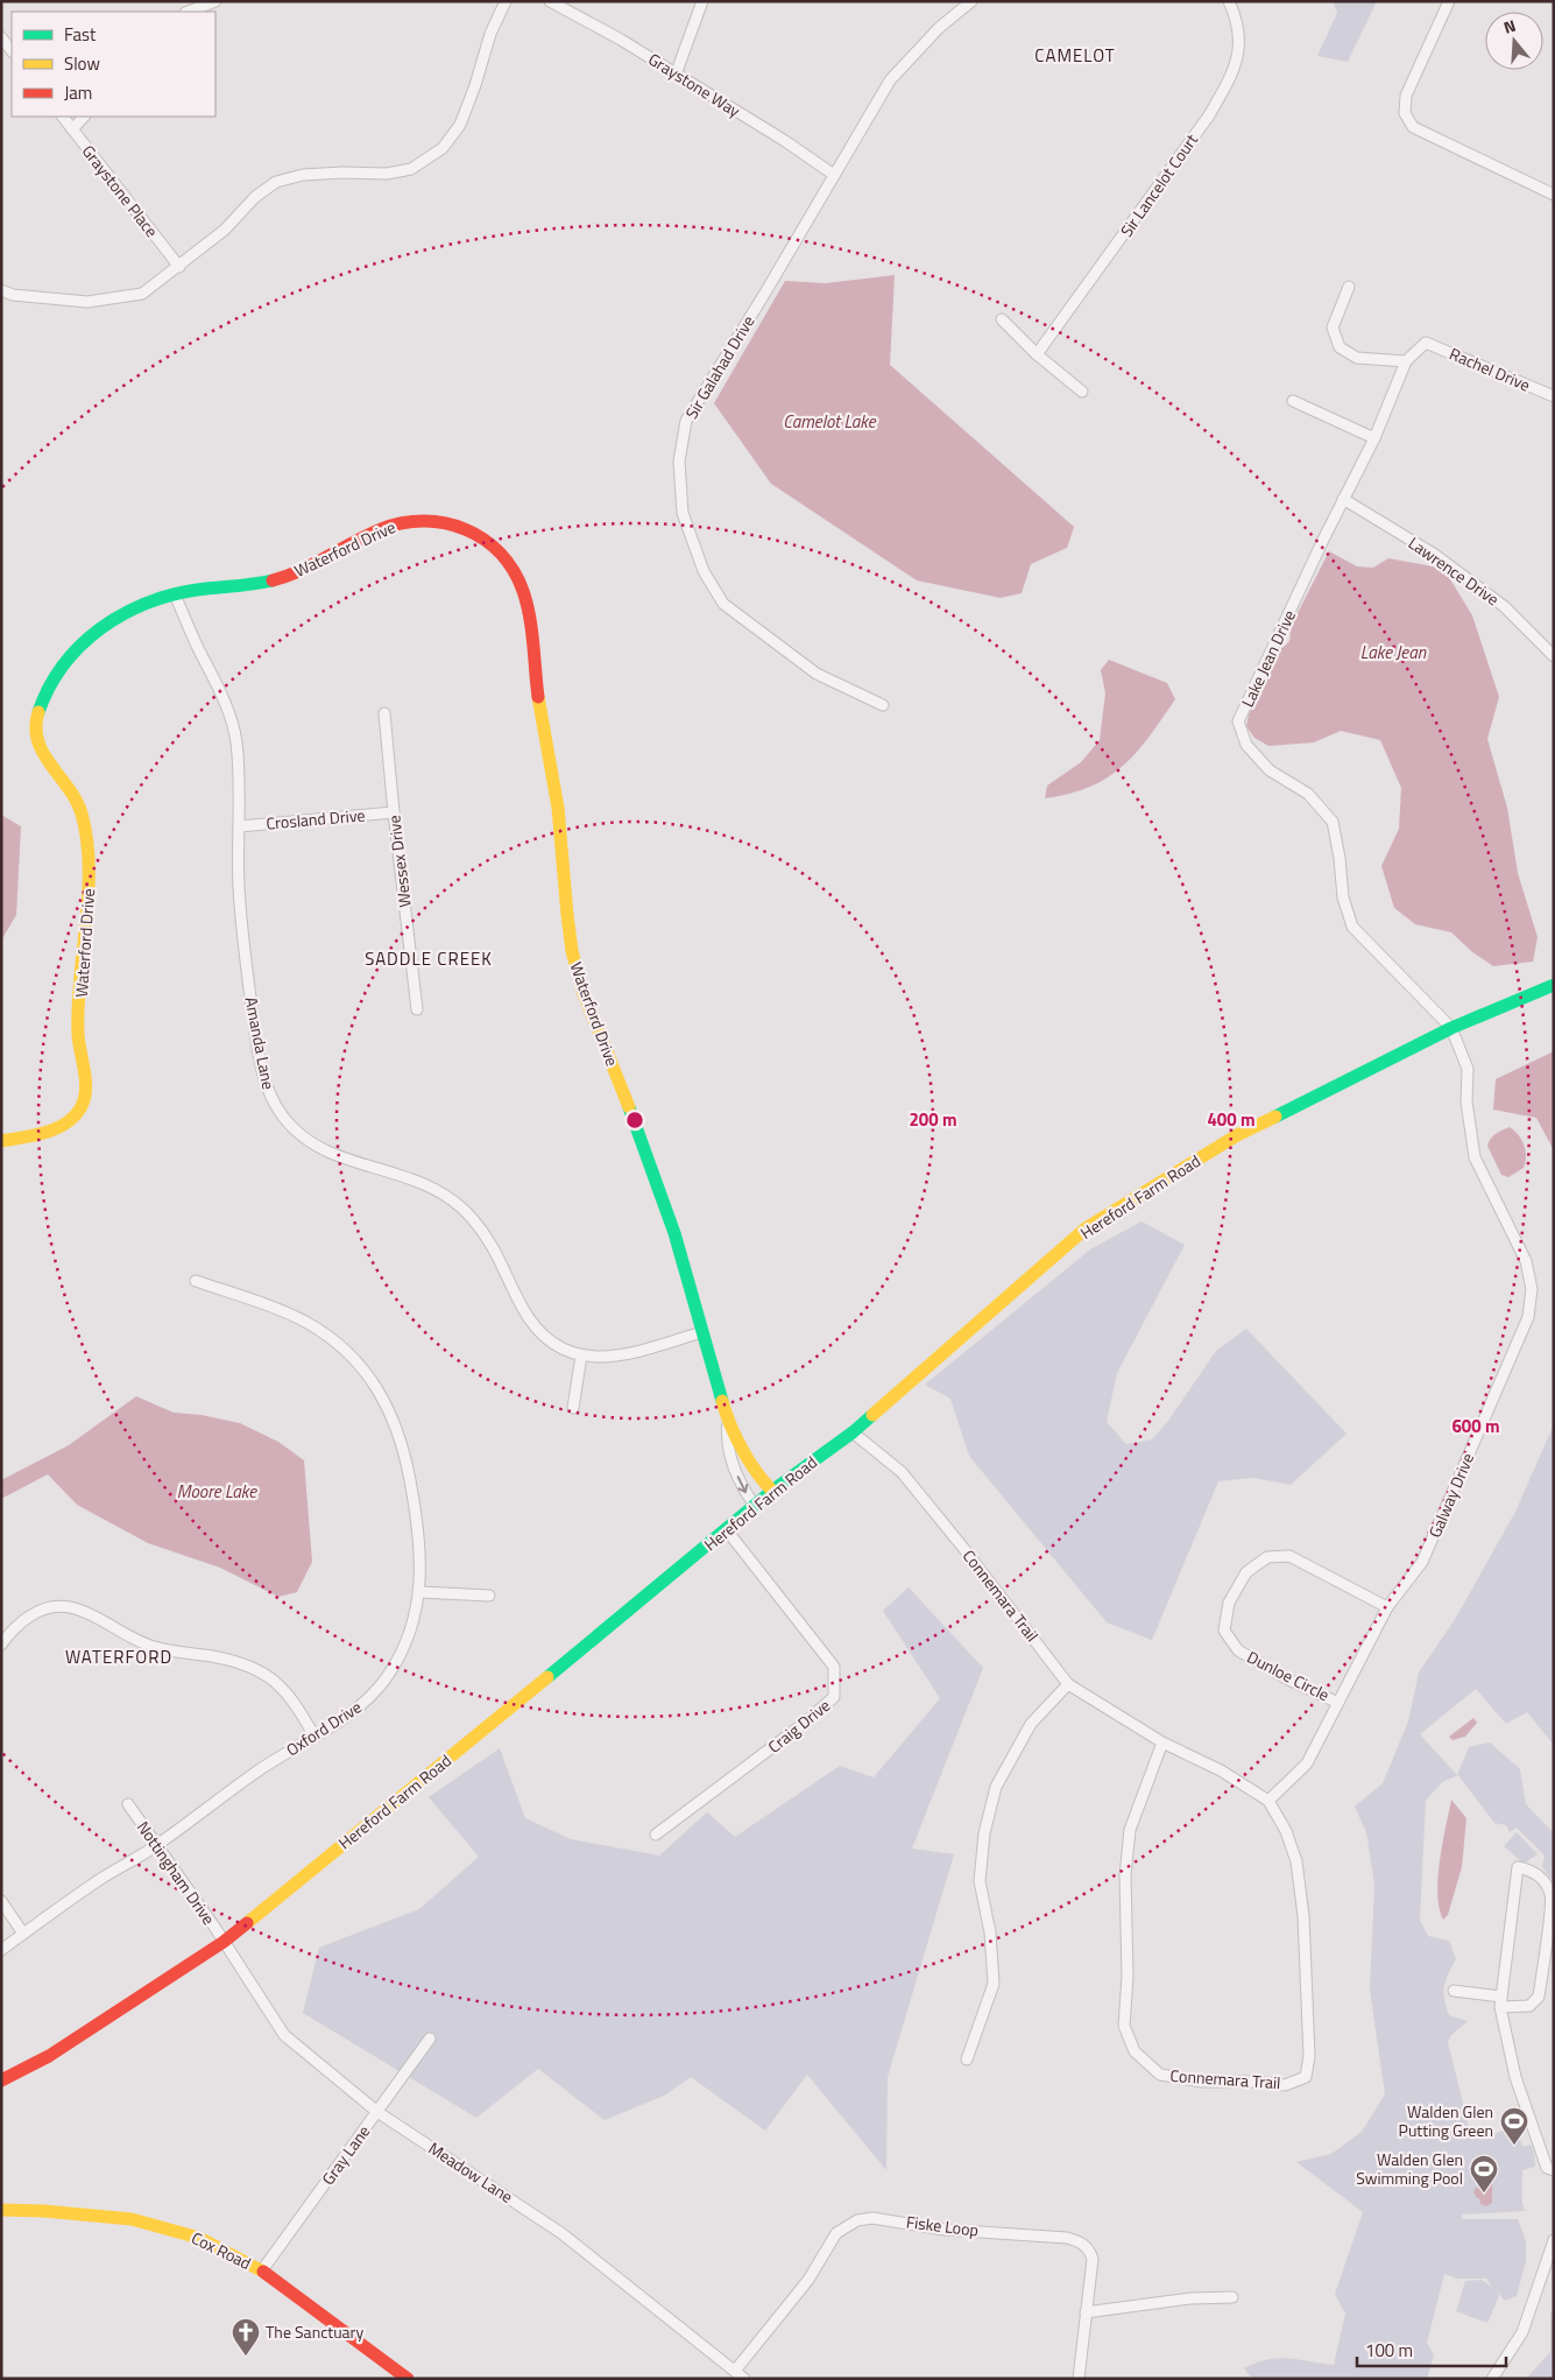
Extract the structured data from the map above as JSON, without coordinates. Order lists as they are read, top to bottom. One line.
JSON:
{"streets":{"street":["Graystone Way","Sir Lancelot Court","Graystone Place","Sir Galahad Drive","Rachel Drive","Waterford Drive","Lawrence Drive","Lake Jean Drive","Crosland Drive","Wessex Drive","Amanda Lane","Hereford Farm Road","Galway Drive","Connemara Trail","Dunloe Circle","Craig Drive","Oxford Drive","Nottingham Drive","Gray Lane","Meadow Lane","Fiske Loop","Cox Road"]},"crossings":[["Graystone Way","Sir Galahad Drive"],["Rachel Drive","Lake Jean Drive"],["Waterford Drive","Amanda Lane"],["Waterford Drive","Hereford Farm Road"],["Lawrence Drive","Lake Jean Drive"],["Lake Jean Drive","Hereford Farm Road"],["Lake Jean Drive","Galway Drive"],["Crosland Drive","Wessex Drive"],["Crosland Drive","Amanda Lane"],["Hereford Farm Road","Galway Drive"],["Hereford Farm Road","Connemara Trail"],["Hereford Farm Road","Craig Drive"],["Hereford Farm Road","Nottingham Drive"],["Hereford Farm Road","Meadow Lane"],["Galway Drive","Connemara Trail"],["Galway Drive","Dunloe Circle"],["Oxford Drive","Nottingham Drive"],["Nottingham Drive","Meadow Lane"],["Gray Lane","Meadow Lane"],["Gray Lane","Cox Road"],["Meadow Lane","Fiske Loop"]],"districts":["CAMELOT","SADDLE CREEK","WATERFORD"],"water":["Camelot Lake","Lake Jean","Moore Lake"],"places":{"sports":["Walden Glen Putting Green","Walden Glen Swimming Pool"],"church":["The Sanctuary"]},"legend":["Fast","Slow","Jam"],"scale_bar":"100 m","north":"top","rings":["200 m","400 m","600 m"]}
